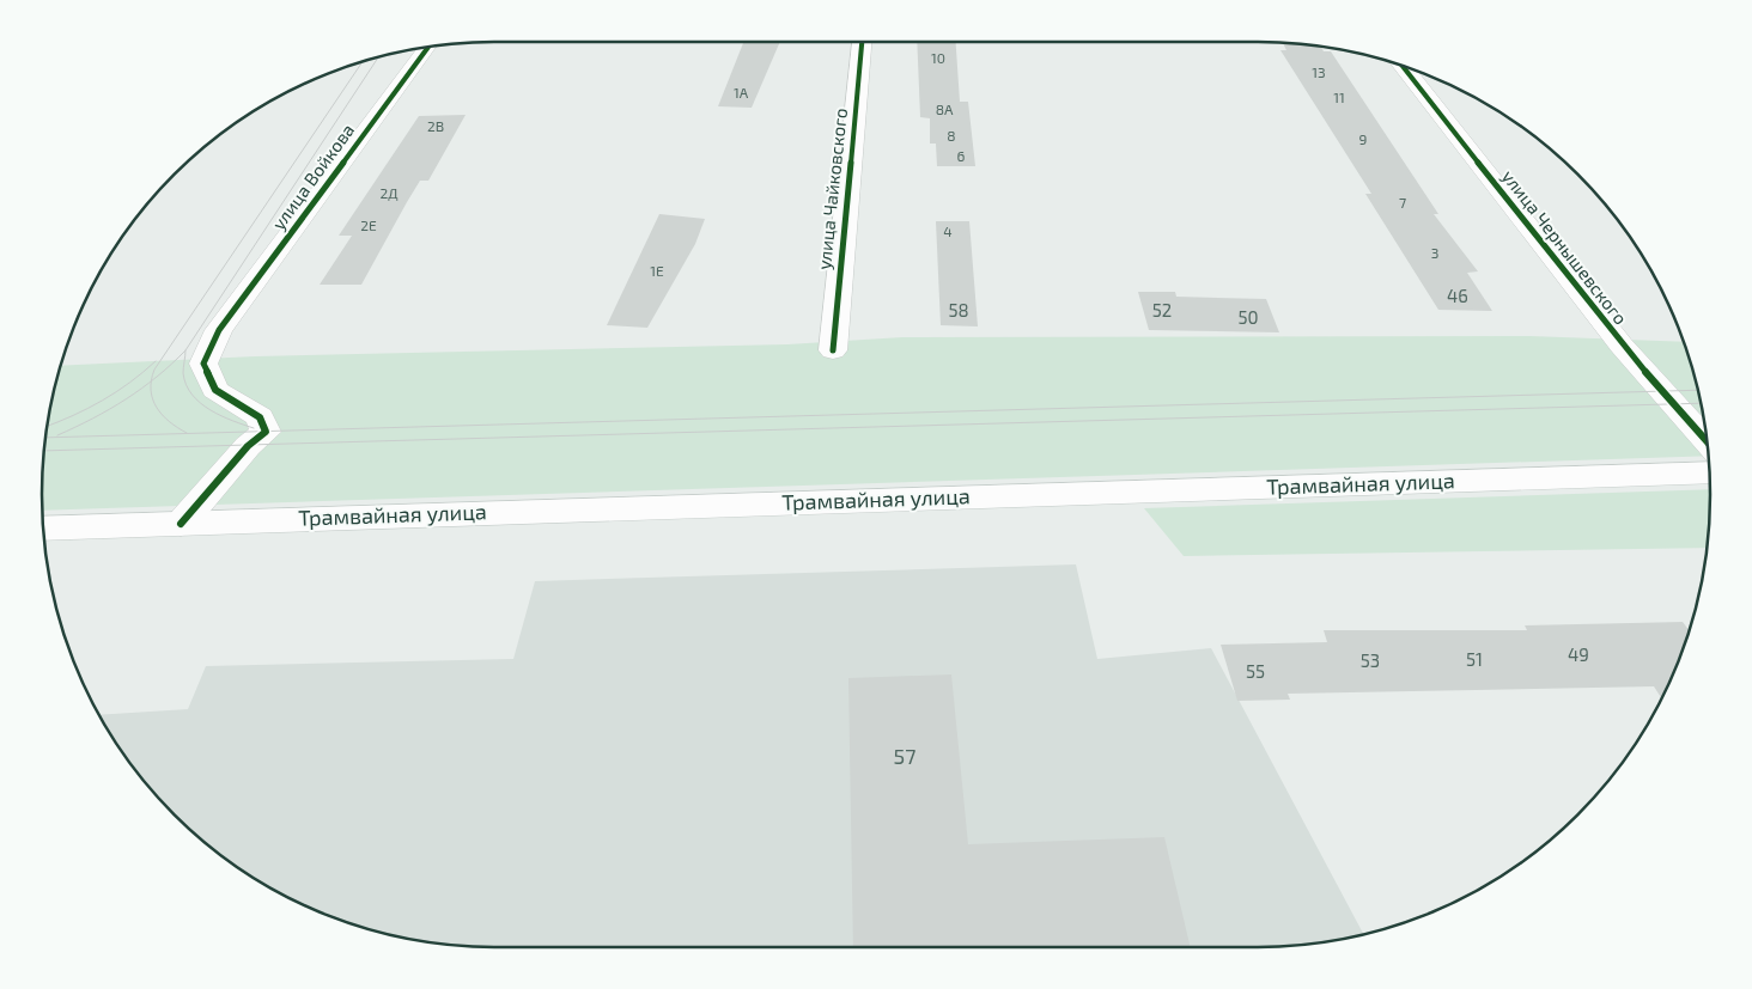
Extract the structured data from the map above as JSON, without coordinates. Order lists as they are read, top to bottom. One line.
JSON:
{"streets":{"street":["улица Войкова","улица Чайковского","улица Чернышевского","Трамвайная улица"]},"crossings":[["улица Войкова","Трамвайная улица"]],"house_numbers":["10","13","1А","11","8А","2В","8","9","6","2Д","7","2Е","4","3","1Е","46","58","52","50","49","51","53","55","57"]}
